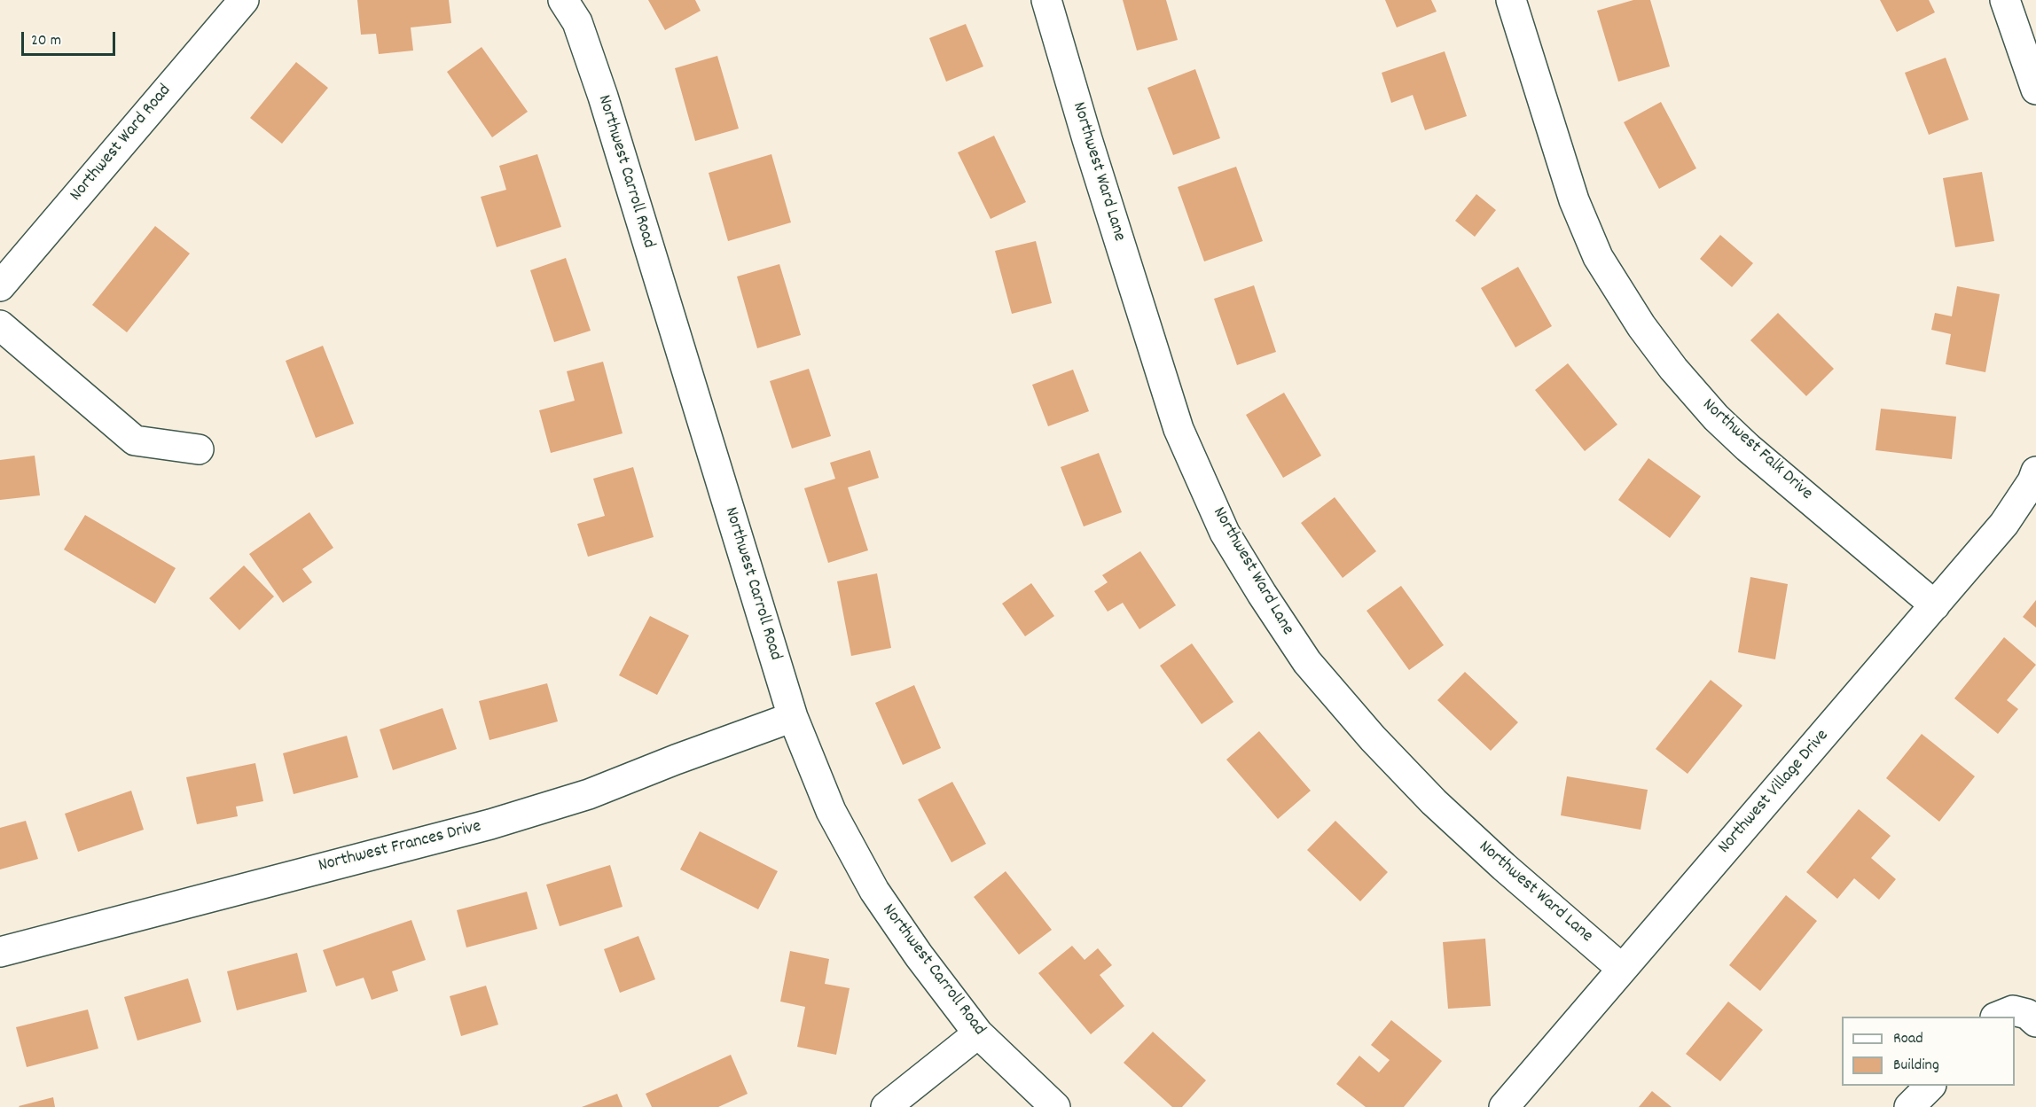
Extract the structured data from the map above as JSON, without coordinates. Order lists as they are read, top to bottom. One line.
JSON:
{"streets":{"street":["Northwest Ward Road","Northwest Carroll Road","Northwest Ward Lane","Northwest Falk Drive","Northwest Village Drive","Northwest Frances Drive"]},"crossings":[["Northwest Carroll Road","Northwest Frances Drive"],["Northwest Ward Lane","Northwest Village Drive"],["Northwest Falk Drive","Northwest Village Drive"]],"legend":["Road","Building"],"scale_bar":"20 m"}
